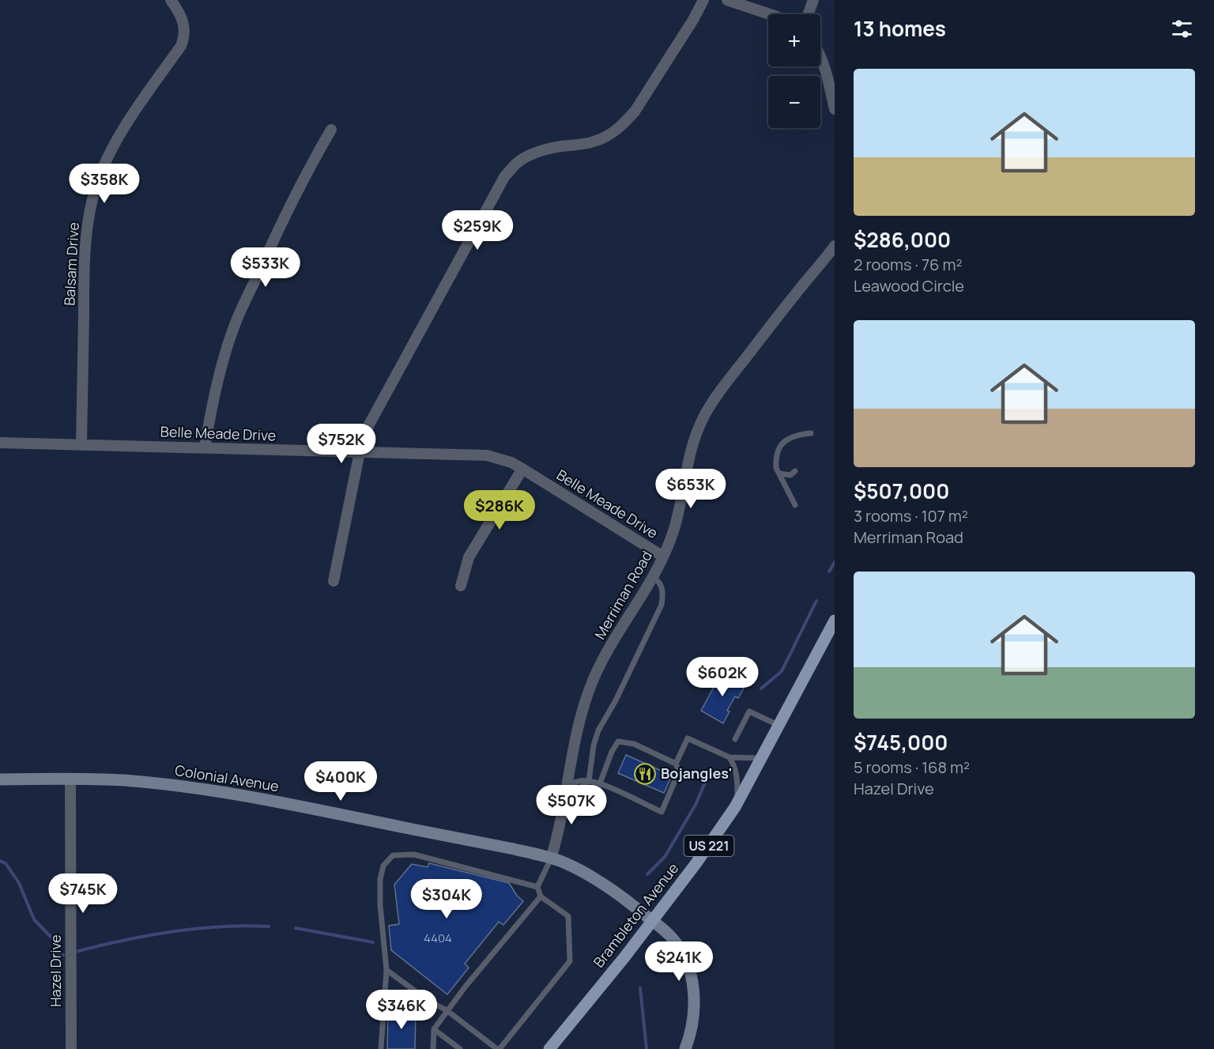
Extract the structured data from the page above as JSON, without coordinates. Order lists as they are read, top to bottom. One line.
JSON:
{"streets":{"main road":["Colonial Avenue","US 221","Brambleton Avenue"],"street":["Balsam Drive","Belle Meade Drive","Merriman Road","Hazel Drive"]},"crossings":[["Balsam Drive","Belle Meade Drive"],["Belle Meade Drive","Merriman Road"],["Merriman Road","Colonial Avenue"],["Colonial Avenue","Brambleton Avenue"],["Colonial Avenue","Hazel Drive"]],"places":{"restaurant":["Bojangles'"]},"house_numbers":["4404"],"page":{"heading":"13 homes","map_buttons":["+","−"],"list":[{"name":"$286,000","note":"2 rooms · 76 m² · Leawood Circle"},{"name":"$507,000","note":"3 rooms · 107 m² · Merriman Road"},{"name":"$745,000","note":"5 rooms · 168 m² · Hazel Drive"}],"price":["$358K","$259K","$533K","$752K","$653K","$286K","$602K","$400K","$507K","$745K","$304K","$241K","$346K"]}}
